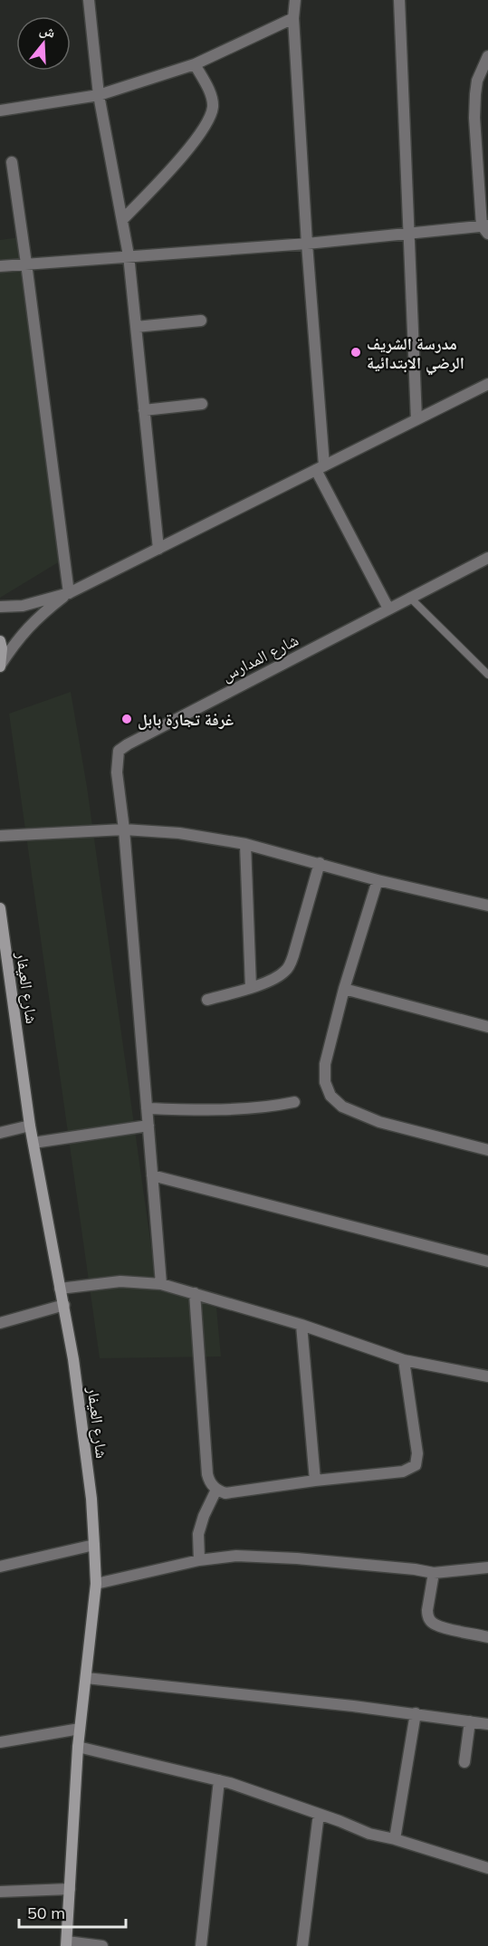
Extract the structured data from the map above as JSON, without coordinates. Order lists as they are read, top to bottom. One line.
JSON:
{"streets":{"main road":["شارع العيفار"],"street":["شارع المدارس"]},"places":["مدرسة الشريف الرضي الابتدائية","غرفة تجارة بابل"],"scale_bar":"50 m","north":"top"}
